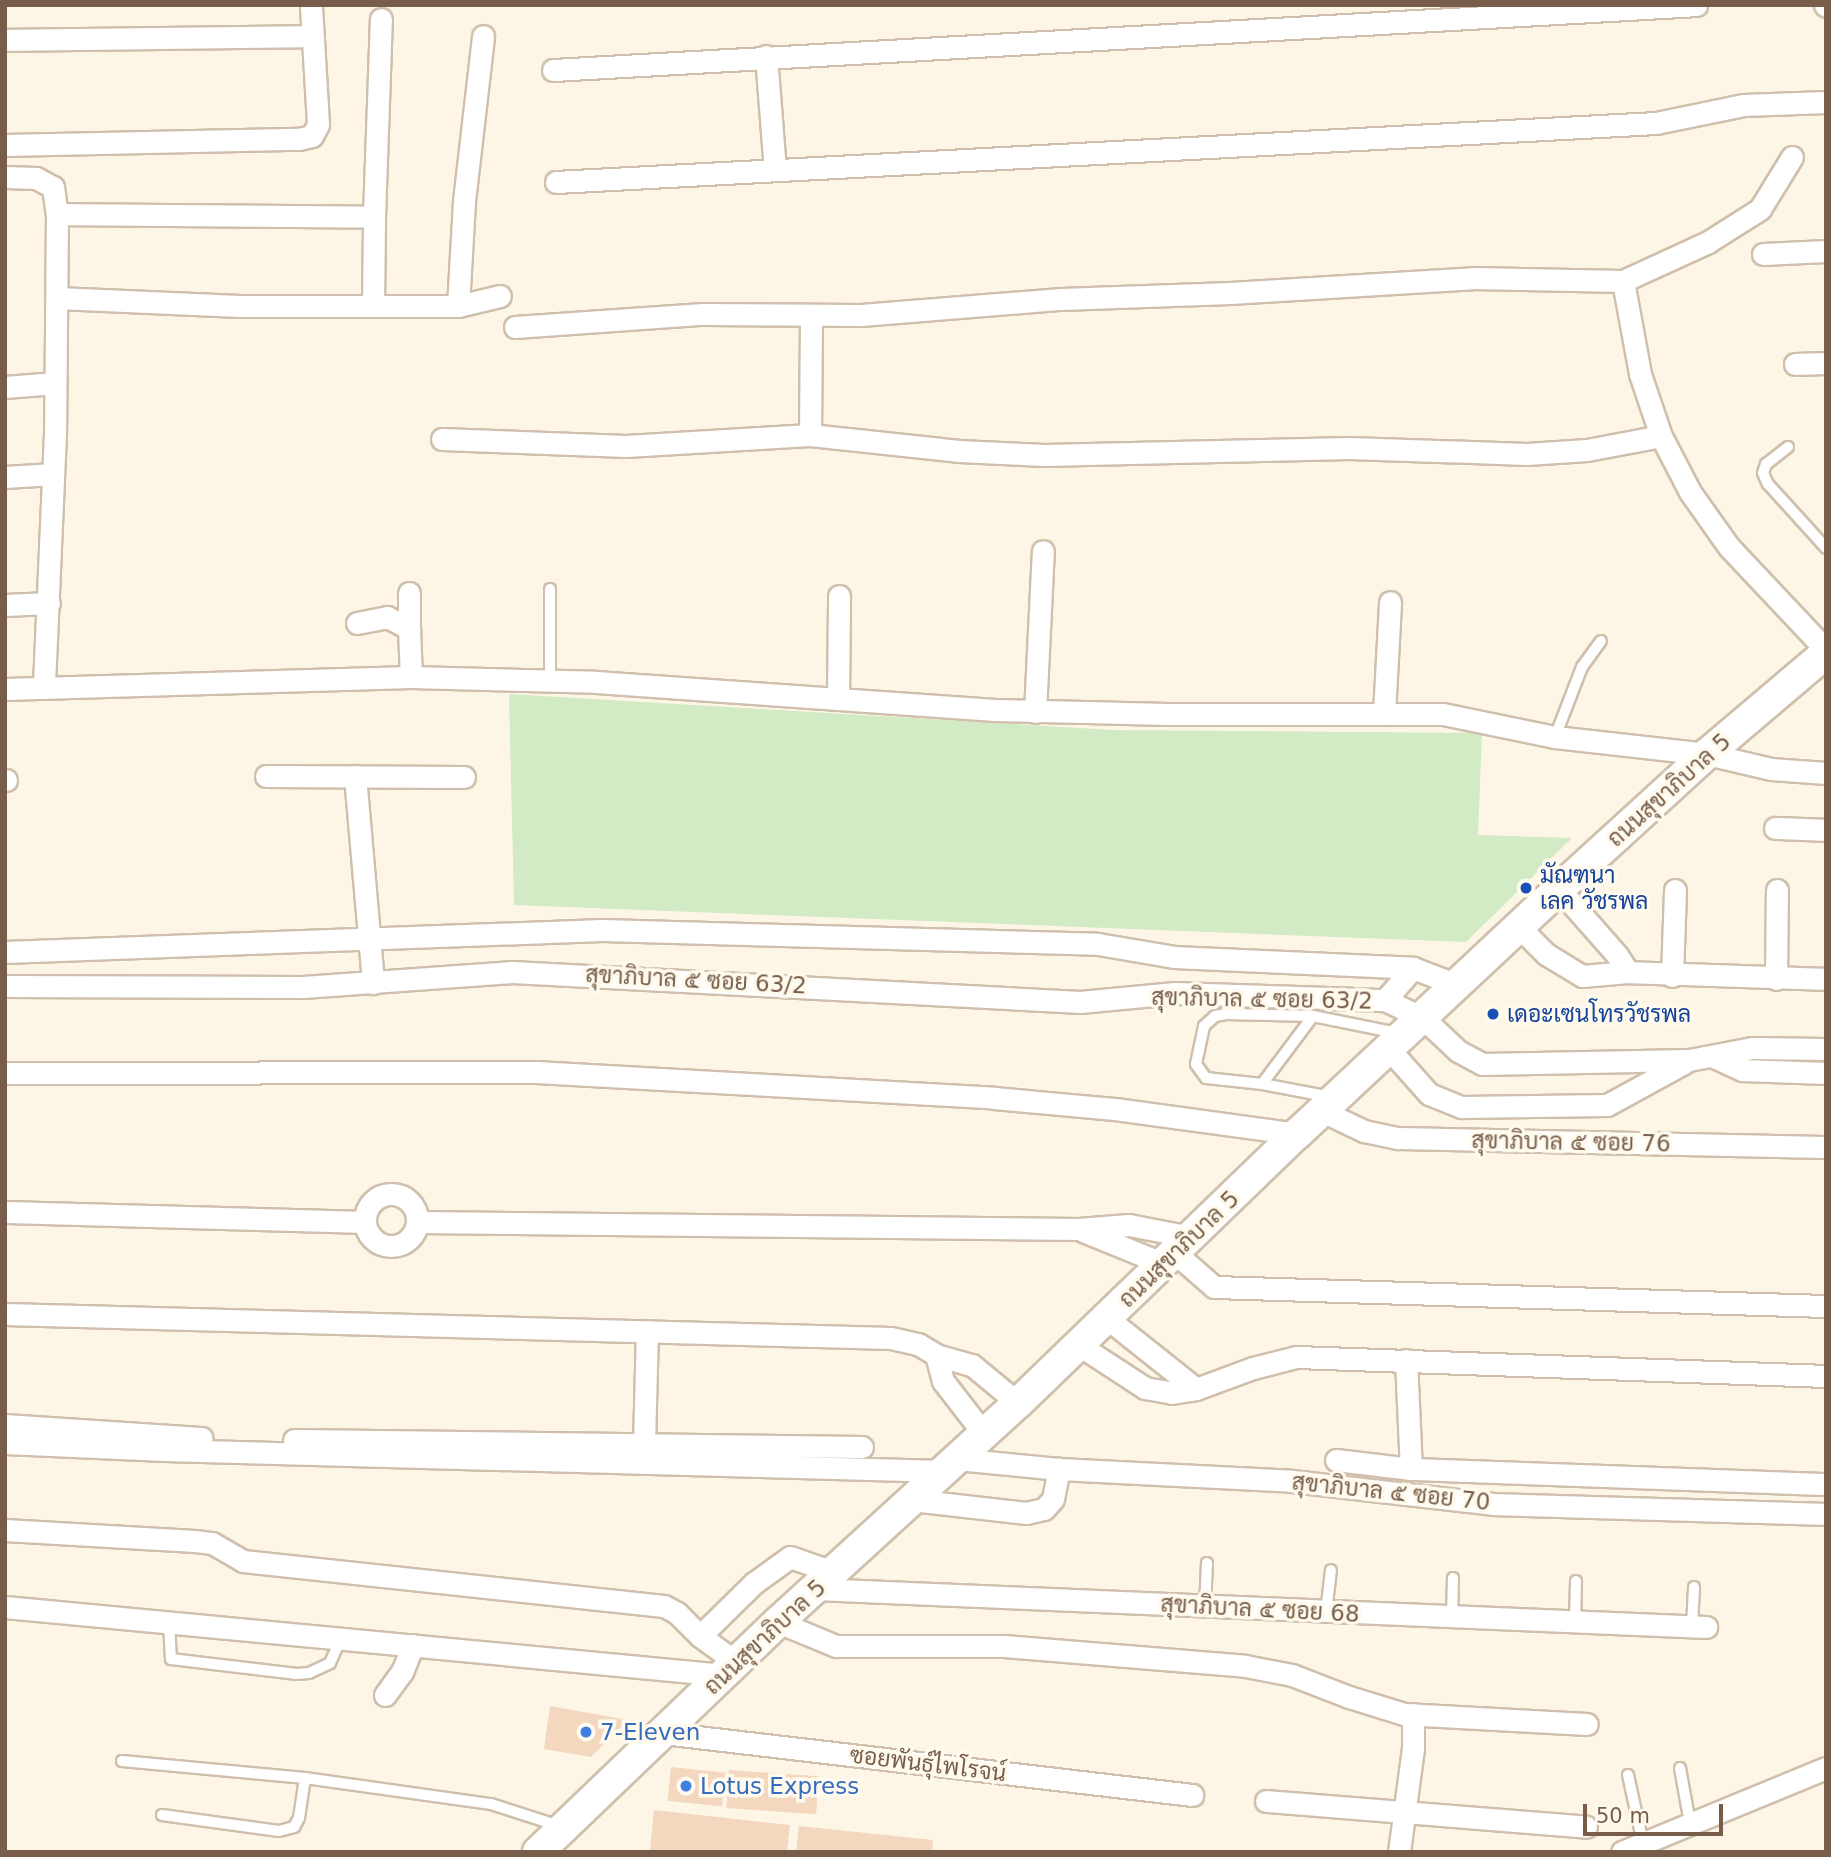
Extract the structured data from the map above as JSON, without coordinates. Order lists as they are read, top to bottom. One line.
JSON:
{"streets":{"main road":["ถนนสุขาภิบาล 5"],"street":["สุขาภิบาล ๕ ซอย 63/2","สุขาภิบาล ๕ ซอย 76","สุขาภิบาล ๕ ซอย 70","สุขาภิบาล ๕ ซอย 68","ซอยพันธ์ุไพโรจน์"]},"crossings":[["ถนนสุขาภิบาล 5","สุขาภิบาล ๕ ซอย 76"],["ถนนสุขาภิบาล 5","สุขาภิบาล ๕ ซอย 70"],["ถนนสุขาภิบาล 5","สุขาภิบาล ๕ ซอย 68"],["ถนนสุขาภิบาล 5","ซอยพันธ์ุไพโรจน์"]],"places":["มัณฑนา เลค วัชรพล","เดอะเซนโทรวัชรพล","7-Eleven","Lotus Express"],"scale_bar":"50 m"}
